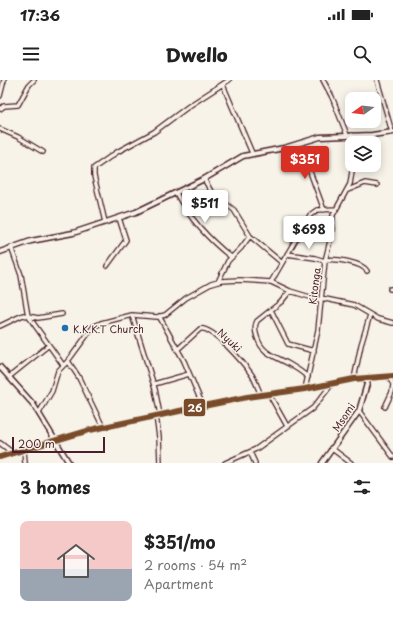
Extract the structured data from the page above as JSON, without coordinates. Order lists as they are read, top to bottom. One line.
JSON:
{"streets":{"street":["Kitonga","Nyuki","Msomi"]},"places":["K.K.K.T Church"],"lines":["transit line 26"],"scale_bar":"200 m","north":"left","page":{"status":"17:36","header":"Dwello","price":["$351","$511","$698"],"scale":"200 m","heading":"3 homes","list":[{"name":"$351/mo","note":"2 rooms · 54 m² · Apartment"}]}}
